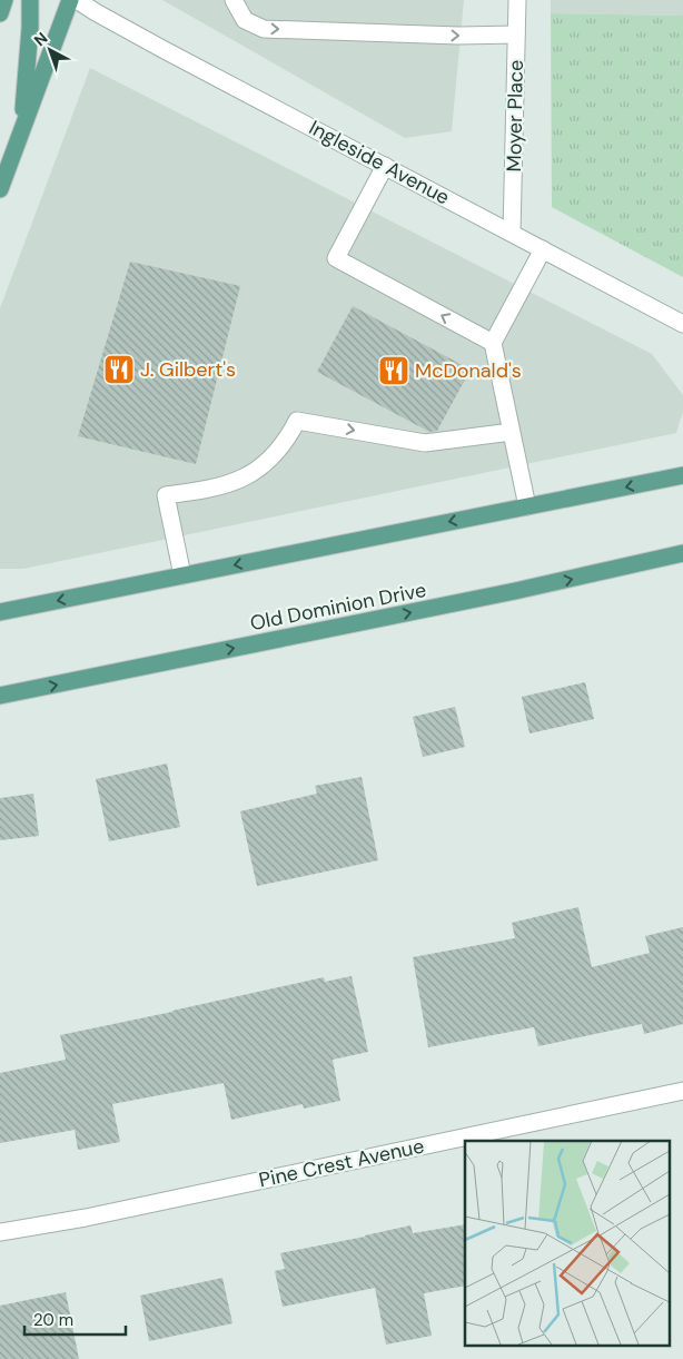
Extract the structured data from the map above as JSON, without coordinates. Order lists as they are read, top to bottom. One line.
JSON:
{"streets":{"main road":["Old Dominion Drive"],"street":["Moyer Place","Ingleside Avenue","Pine Crest Avenue"]},"crossings":[["Moyer Place","Ingleside Avenue"]],"places":{"restaurant":["J. Gilbert's","McDonald's"]},"scale_bar":"20 m","north":"top left"}
